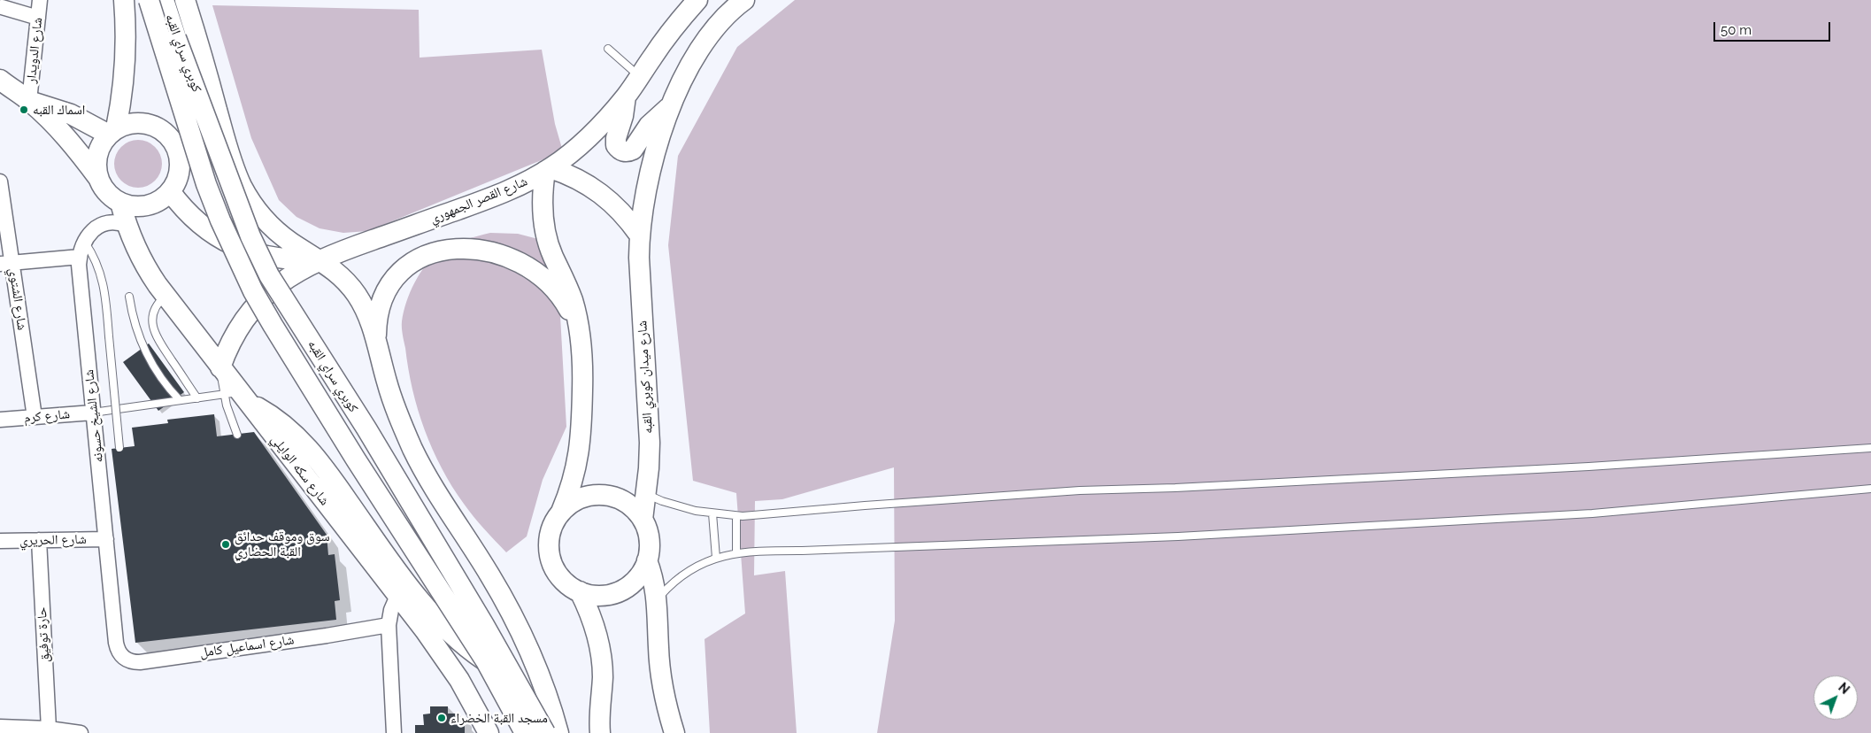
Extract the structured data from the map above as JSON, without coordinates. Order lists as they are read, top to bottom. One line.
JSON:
{"streets":{"main road":["كوبري سراي القبه","شارع القصر الجمهوري","شارع ميدان كوبري القبه","شارع سكه الوايلي"],"street":["شارع الدويدار","شارع الشتوي","شارع كرم","شارع الشيخ حسونه","شارع الحريري","حارة توفيق","شارع اسماعيل كامل"]},"crossings":[["شارع القصر الجمهوري","شارع سكه الوايلي"],["شارع الشتوي","شارع كرم"],["شارع كرم","شارع الشيخ حسونه"],["شارع الشيخ حسونه","شارع سكه الوايلي"],["شارع الشيخ حسونه","شارع الحريري"],["شارع الشيخ حسونه","شارع اسماعيل كامل"],["شارع الحريري","حارة توفيق"]],"places":["اسماك القبه","سوق وموقف حدائق القبة الحضاري","مسجد القبة الخضراء"],"scale_bar":"50 m","north":"top right"}
